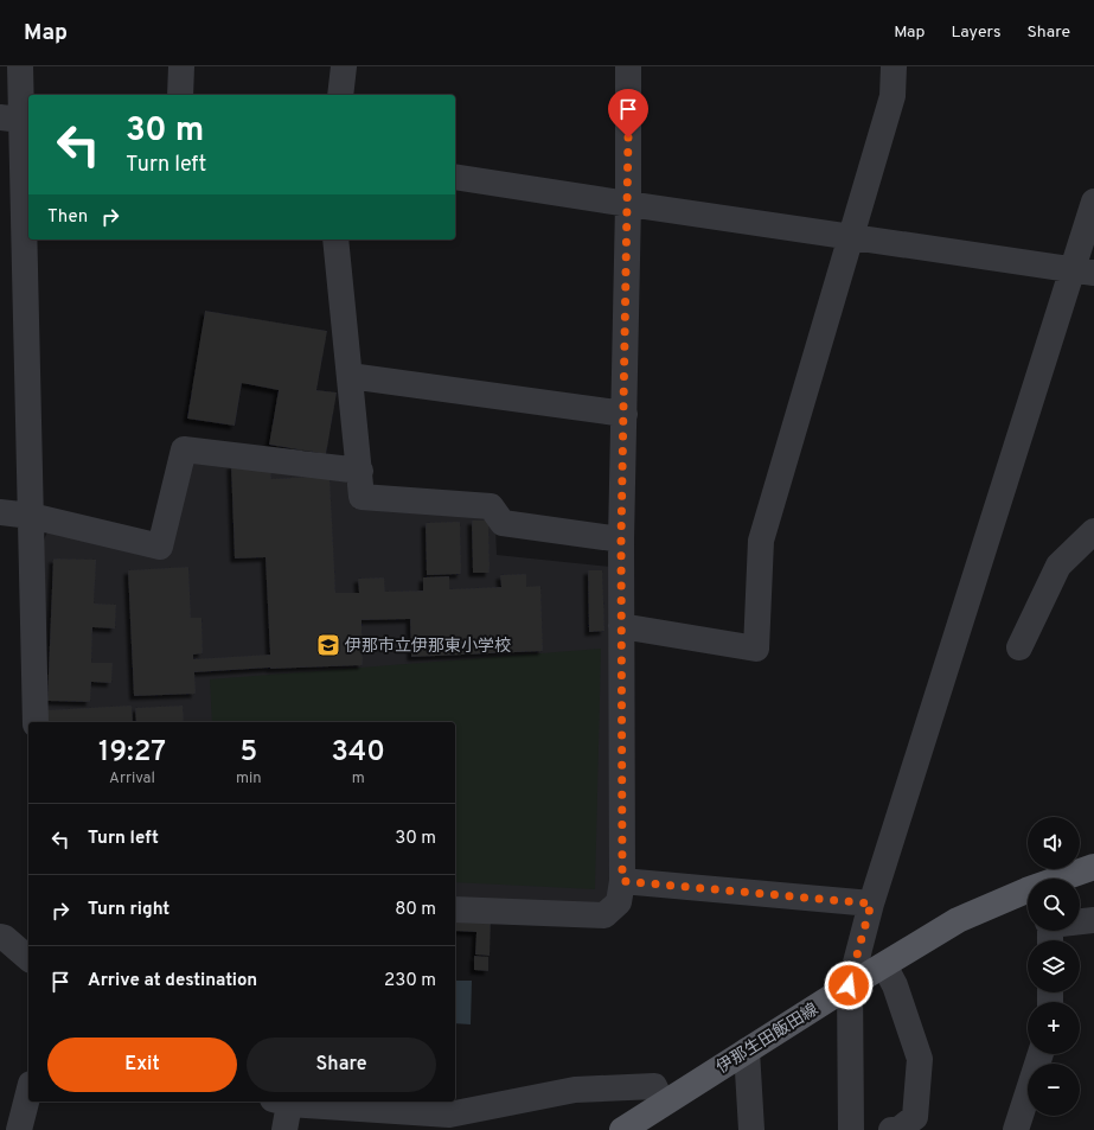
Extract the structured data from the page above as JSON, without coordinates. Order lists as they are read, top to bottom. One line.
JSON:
{"streets":{"main road":["伊那生田飯田線"]},"places":{"school or university":["伊那市立伊那東小学校"]},"page":{"header":"Map","nav":["Map","Layers","Share"],"turn":["30 m","Turn left"],"then":"Then","eta":["19:27","Arrival","5","min","340","m"],"list":[{"name":"Turn left","value":"30 m"},{"name":"Turn right","value":"80 m"},{"name":"Arrive at destination","value":"230 m"}],"map_buttons":["+","−"],"buttons":["Exit","Share"]}}
